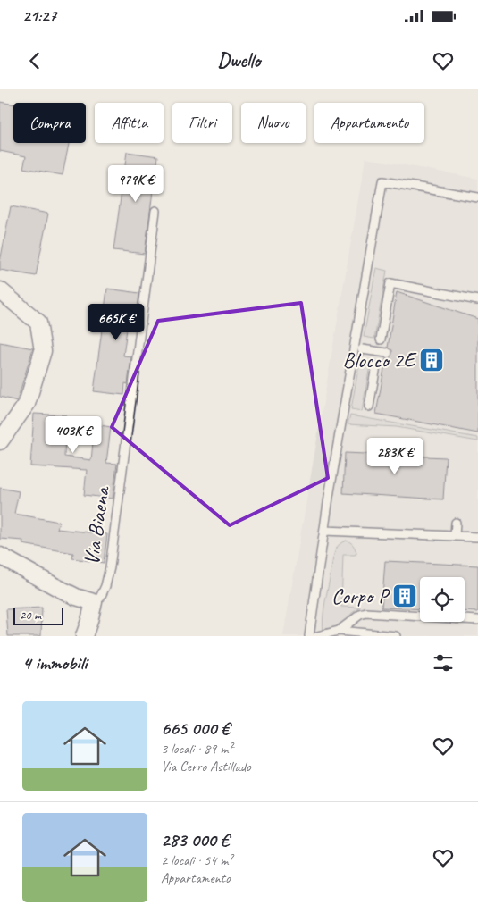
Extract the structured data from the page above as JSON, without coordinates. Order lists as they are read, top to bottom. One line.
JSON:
{"streets":{"lane":["Via Biaena"]},"places":{"building":["Blocco 2E","Corpo P"]},"scale_bar":"20 m","page":{"status":"21:27","header":"Dwello","chip":["Compra","Affitta","Filtri","Nuovo","Appartamento"],"price":["979K €","665K €","403K €","283K €"],"scale":"20 m","heading":"4 immobili","list":[{"name":"665 000 €","note":"3 locali · 89 m² · Via Cerro Astillado"},{"name":"283 000 €","note":"2 locali · 54 m² · Appartamento"}]}}
